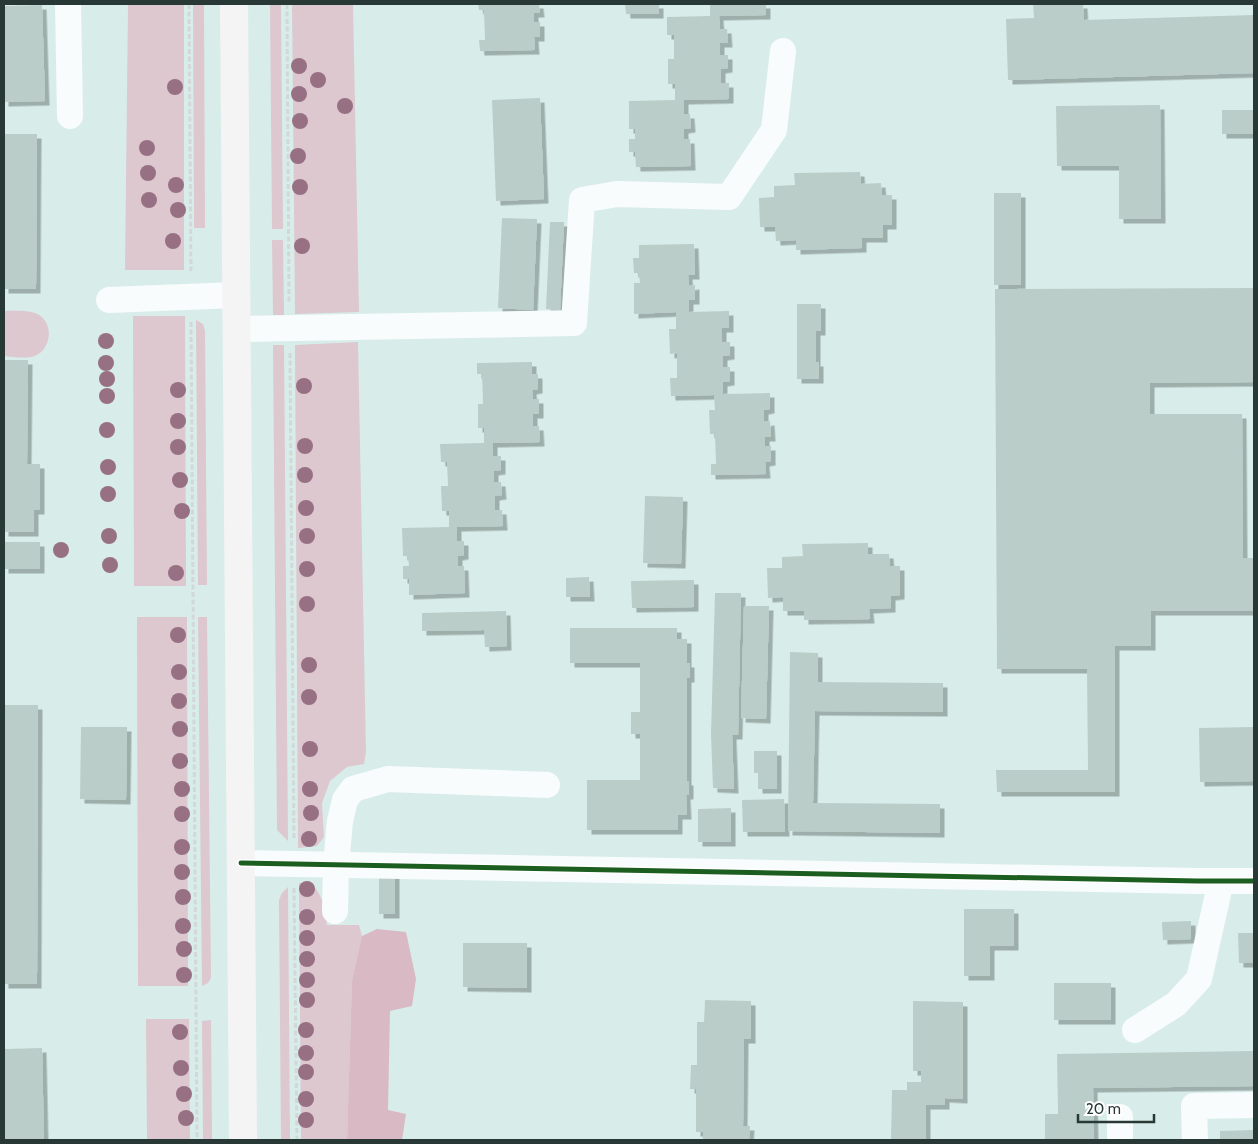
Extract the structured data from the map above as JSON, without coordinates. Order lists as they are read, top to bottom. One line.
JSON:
{"scale_bar":"20 m"}
